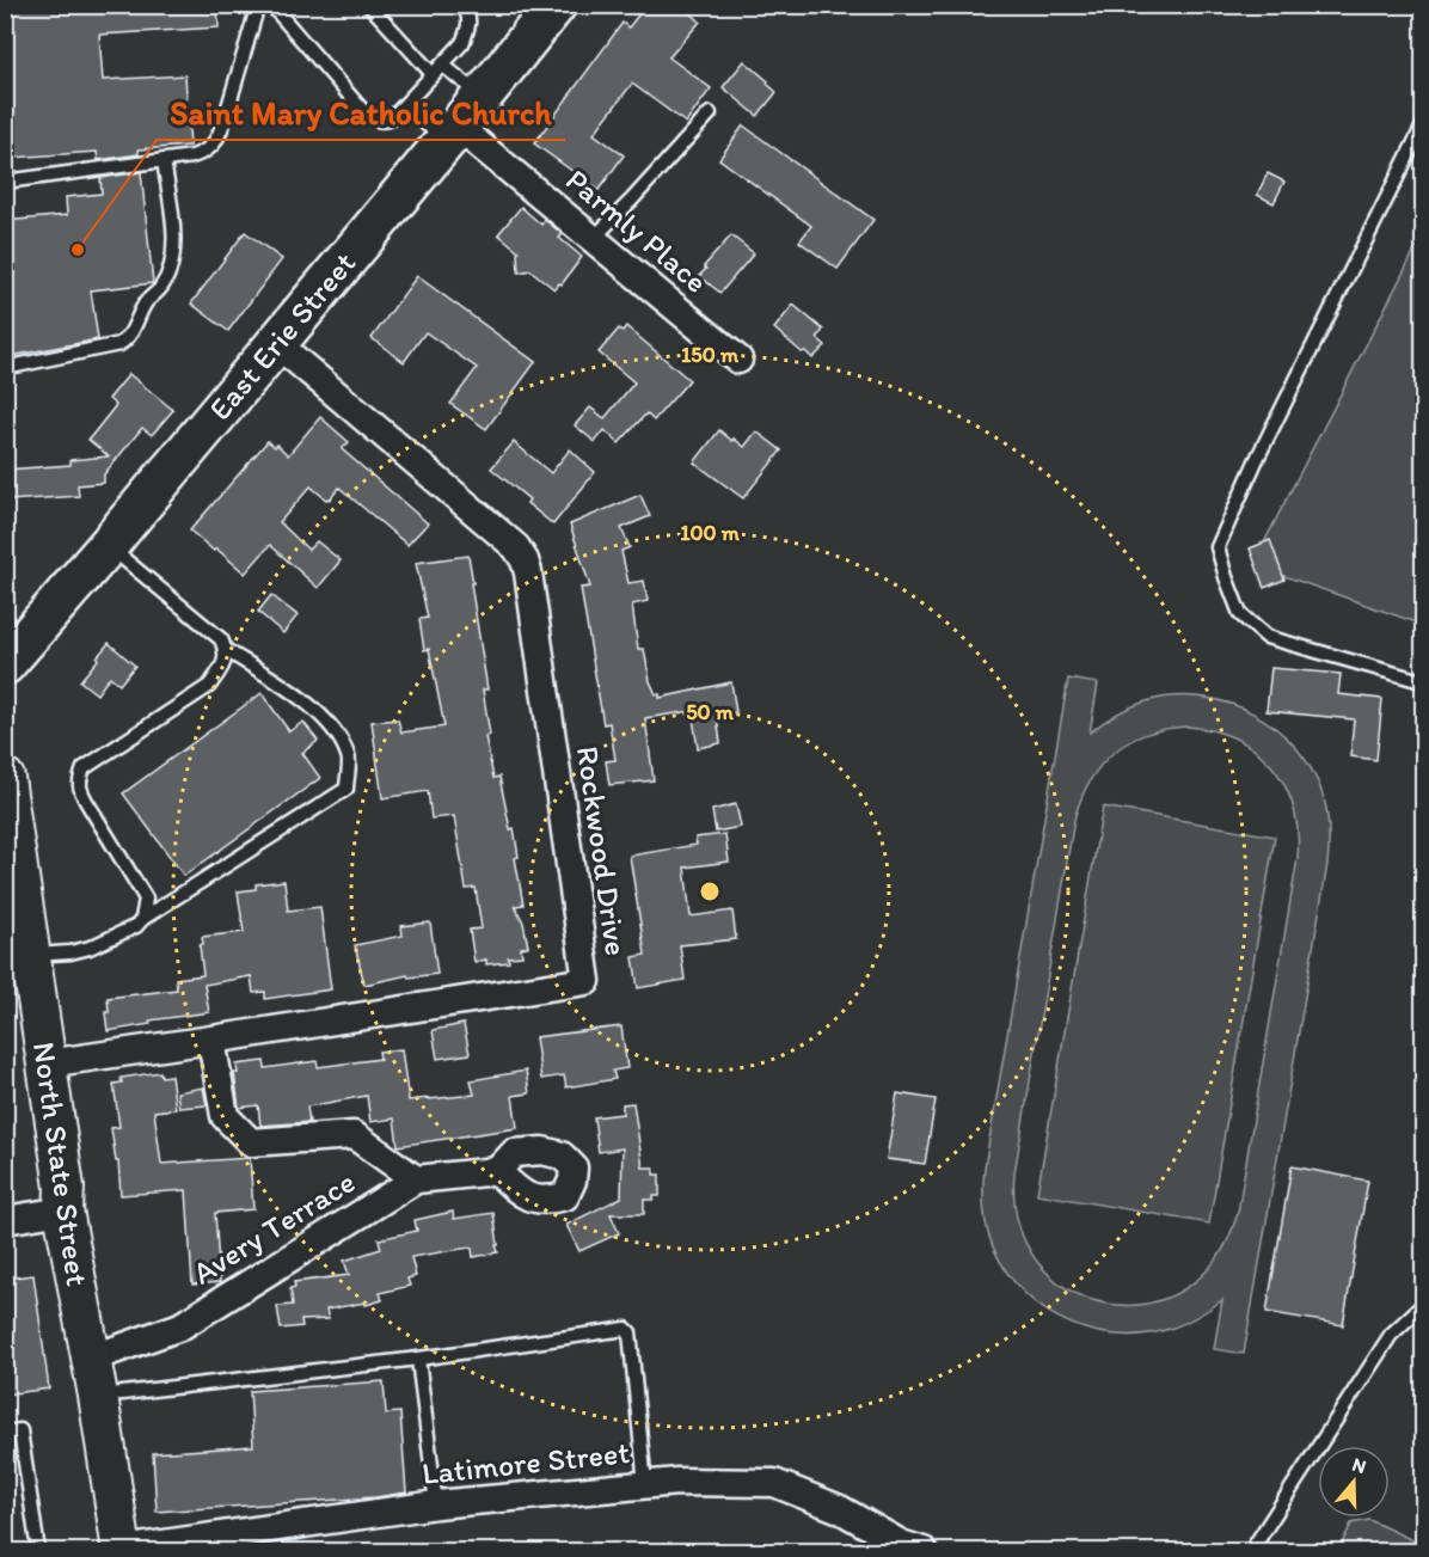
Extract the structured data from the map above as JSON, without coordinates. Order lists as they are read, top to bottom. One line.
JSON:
{"streets":{"main road":["East Erie Street","North State Street"],"street":["Parmly Place","Rockwood Drive","Avery Terrace","Latimore Street"]},"crossings":[["Parmly Place","East Erie Street"],["East Erie Street","Rockwood Drive"],["Rockwood Drive","North State Street"],["North State Street","Avery Terrace"],["North State Street","Latimore Street"]],"places":["Saint Mary Catholic Church"],"north":"top","rings":["150 m","100 m","50 m"]}
